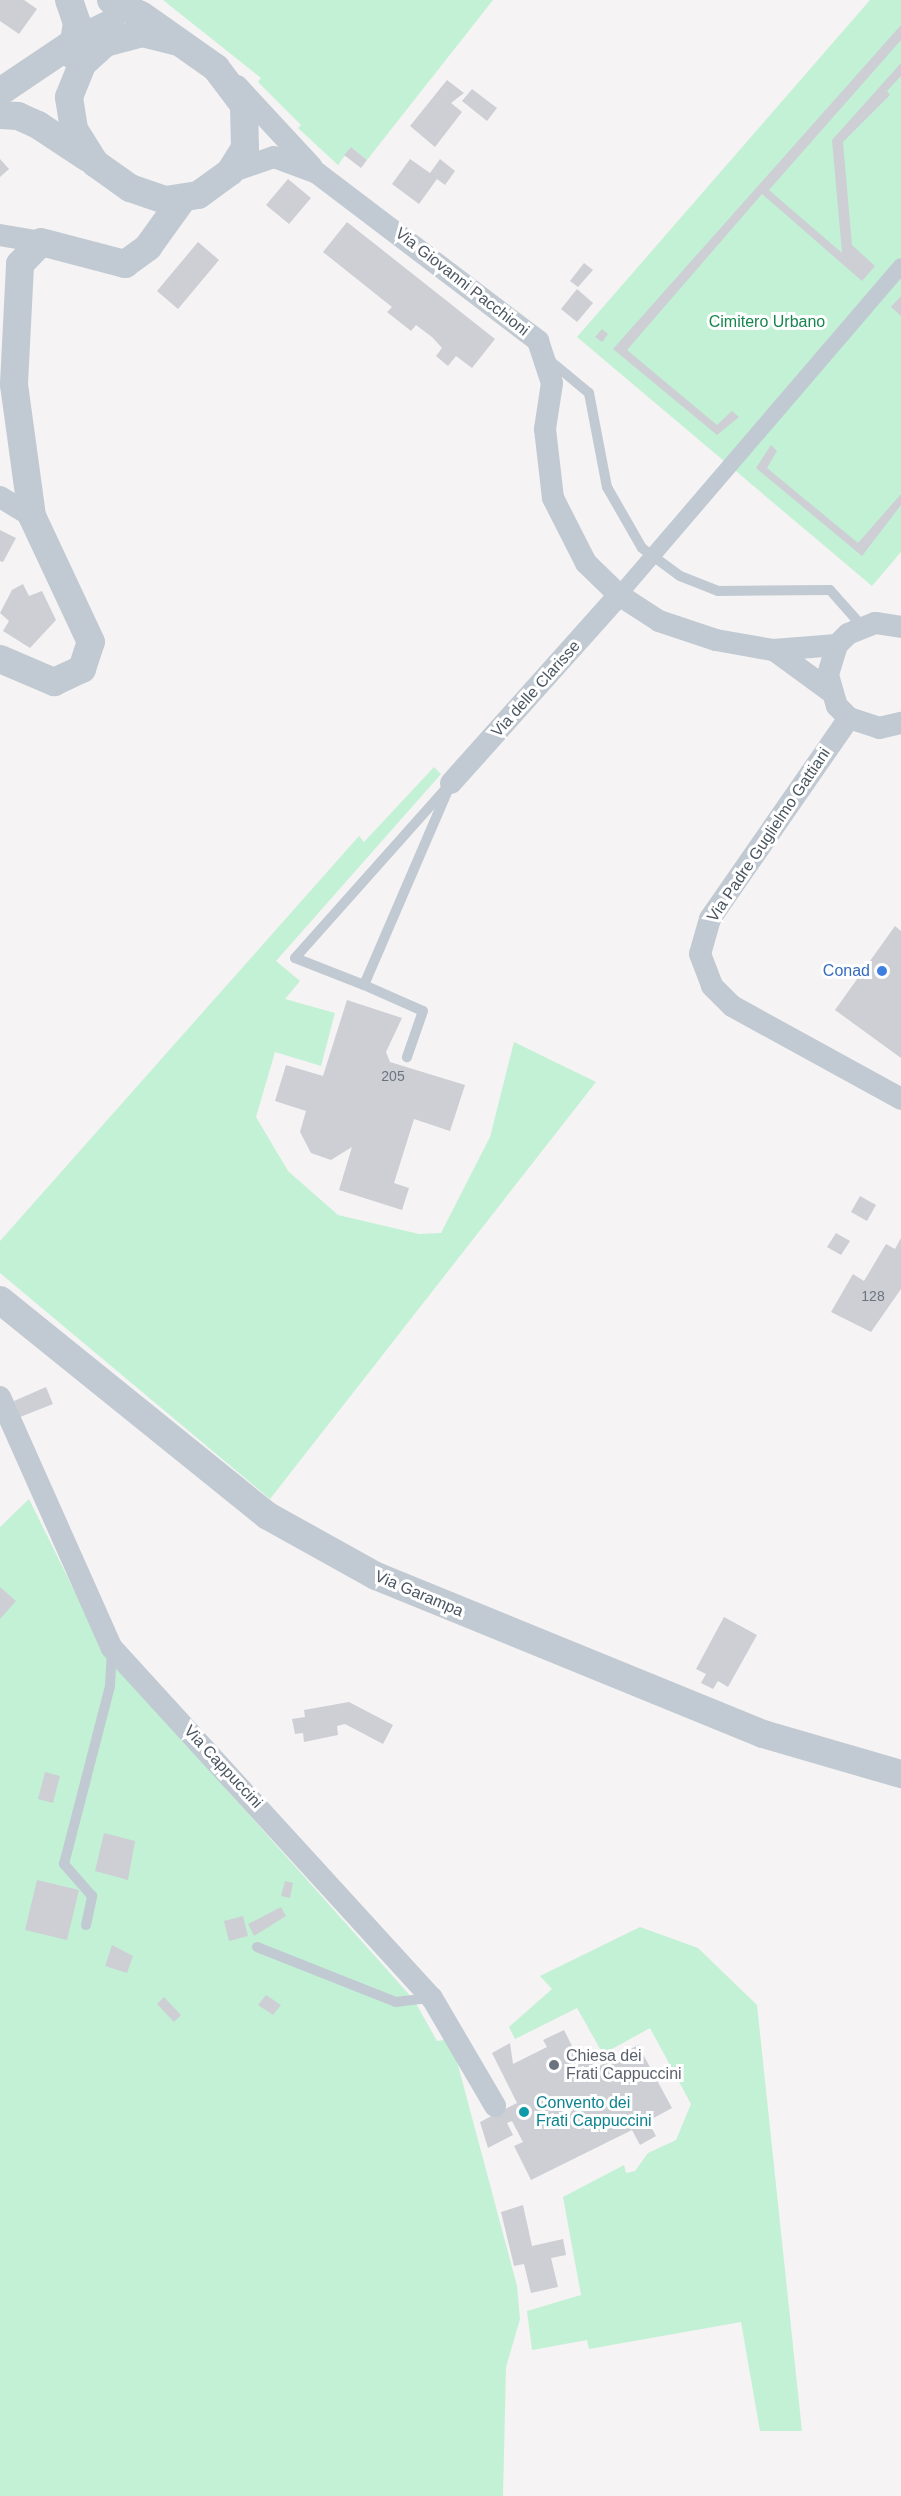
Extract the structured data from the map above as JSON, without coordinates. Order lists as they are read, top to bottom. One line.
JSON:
{"streets":{"street":["Via Giovanni Pacchioni","Via delle Clarisse","Via Padre Guglielmo Gattiani","Via Garampa","Via Cappuccini"]},"crossings":[["Via Giovanni Pacchioni","Via delle Clarisse"]],"parks":["Cimitero Urbano"],"places":["Conad","Chiesa dei Frati Cappuccini","Convento dei Frati Cappuccini"],"house_numbers":["205","128"]}
